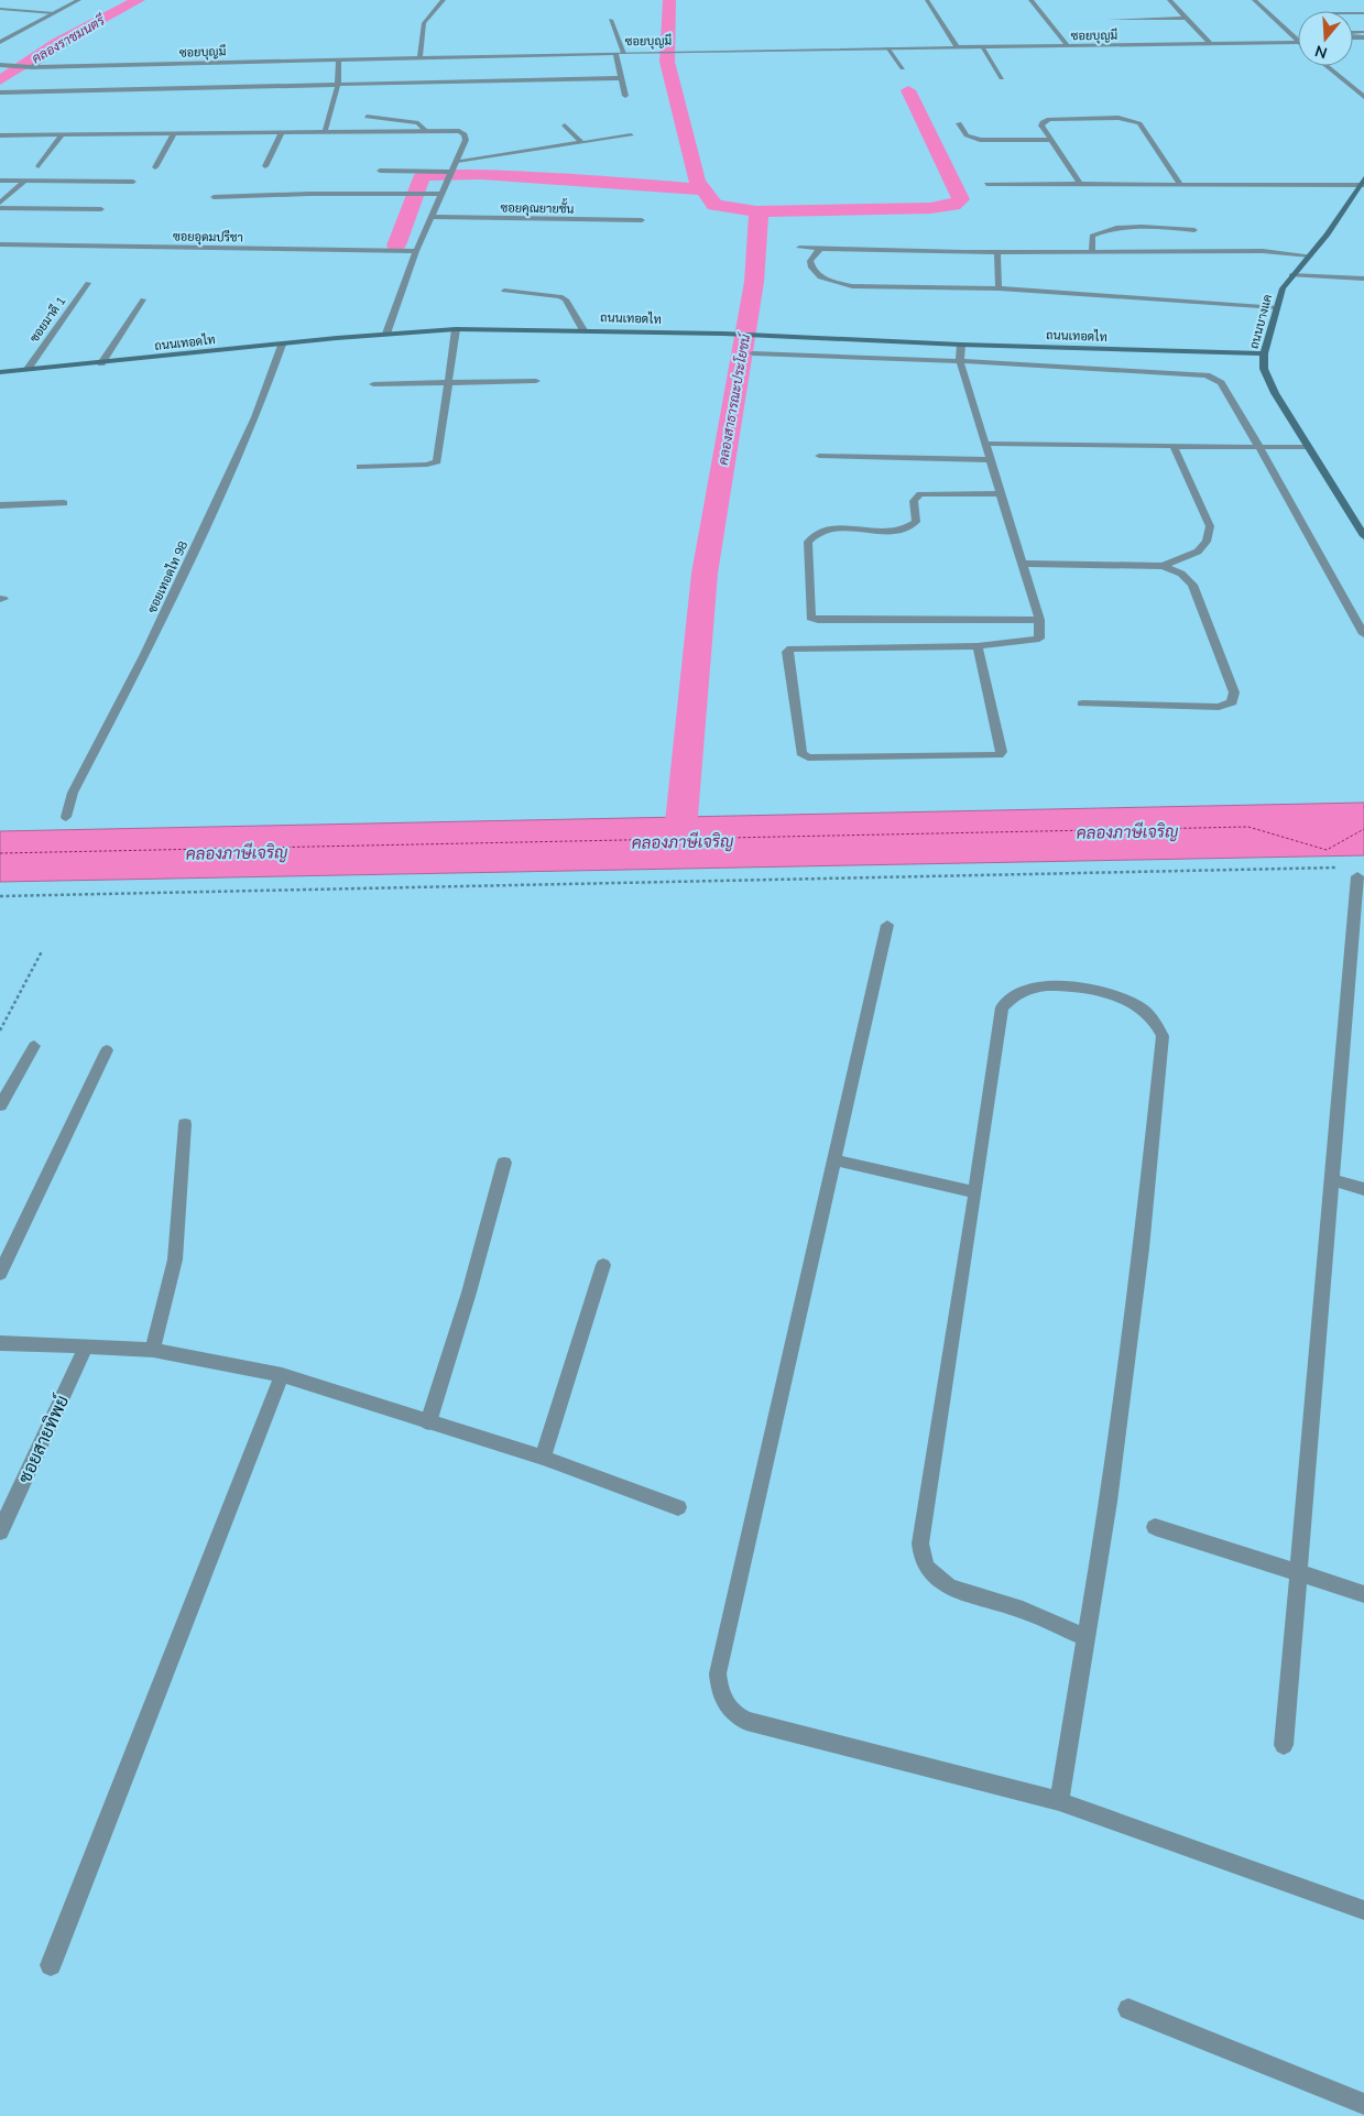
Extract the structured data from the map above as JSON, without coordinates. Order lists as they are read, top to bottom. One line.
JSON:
{"streets":{"main road":["ถนนเทอดไท","ถนนบางแค"],"street":["ซอยบุญมี","ซอยคุณยายชั้น","ซอยอุดมปรีชา","ซอยมาดี 1","ซอยเทอดไท 98","ซอยสายทิพย์"]},"crossings":[["ถนนเทอดไท","ซอยมาดี 1"],["ถนนเทอดไท","ถนนบางแค"],["ถนนเทอดไท","ซอยเทอดไท 98"]],"water":["คลองราชมนตรี","คลองสาธารณะประโยชน์","คลองภาษีเจริญ"],"north":"bottom"}
